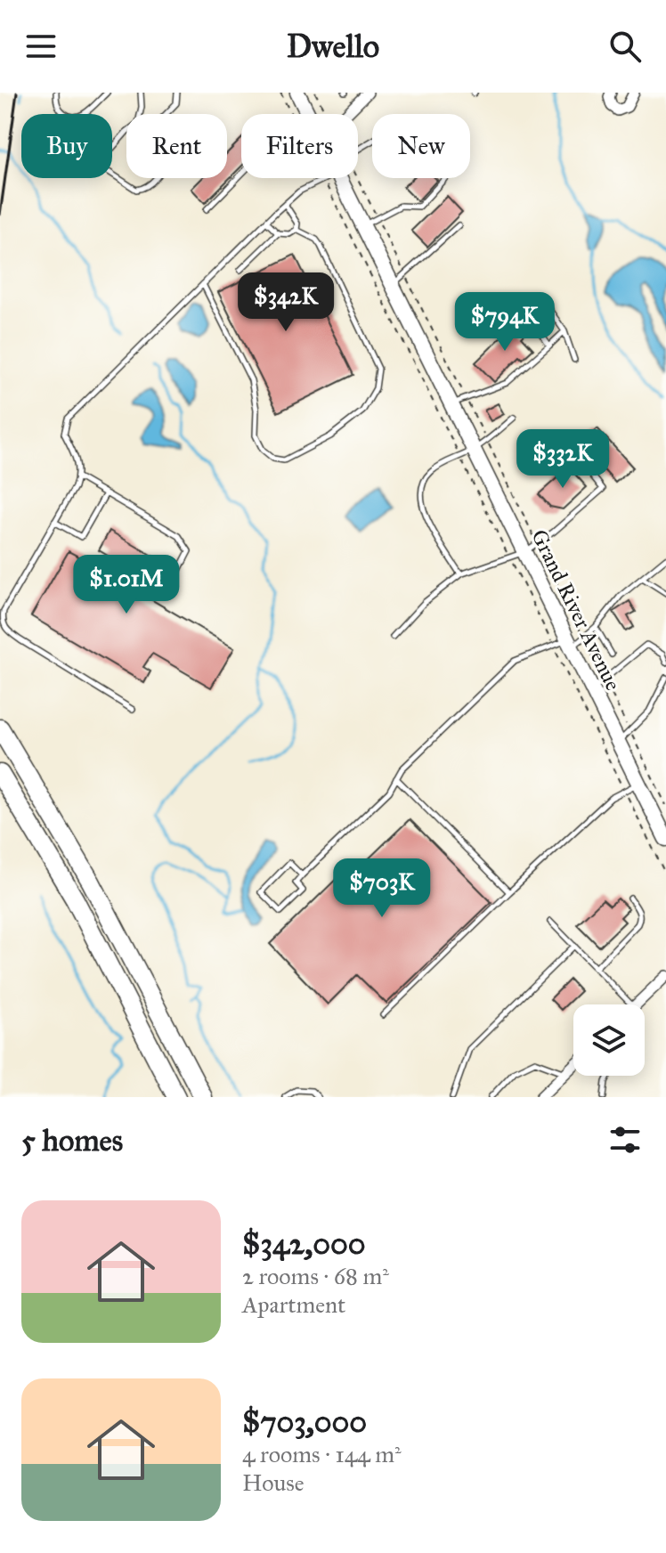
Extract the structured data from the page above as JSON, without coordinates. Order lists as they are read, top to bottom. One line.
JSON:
{"streets":{"main road":["Grand River Avenue"]},"page":{"header":"Dwello","chip":["Buy","Rent","Filters","New"],"price":["$342K","$794K","$332K","$1.01M","$703K"],"heading":"5 homes","list":[{"name":"$342,000","note":"2 rooms · 68 m² · Apartment"},{"name":"$703,000","note":"4 rooms · 144 m² · House"}]}}
